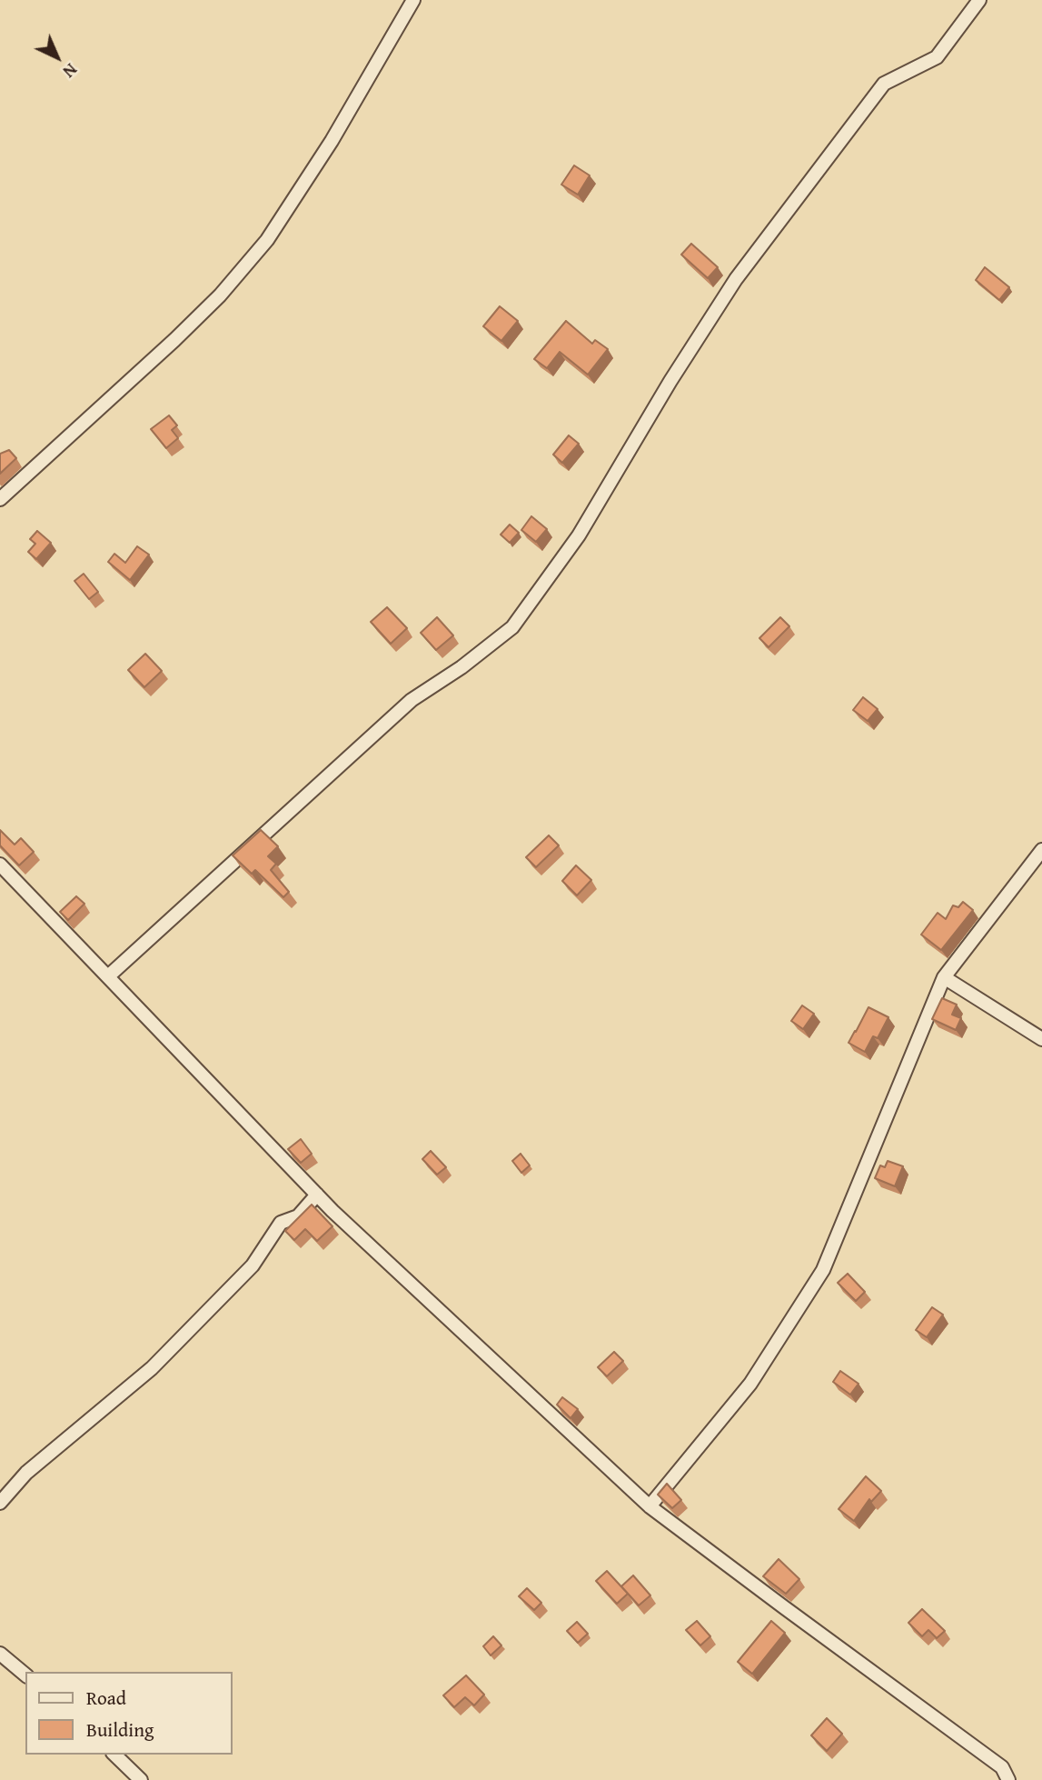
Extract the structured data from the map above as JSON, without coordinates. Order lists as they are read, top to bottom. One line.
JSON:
{"legend":["Road","Building"],"north":"bottom right"}
